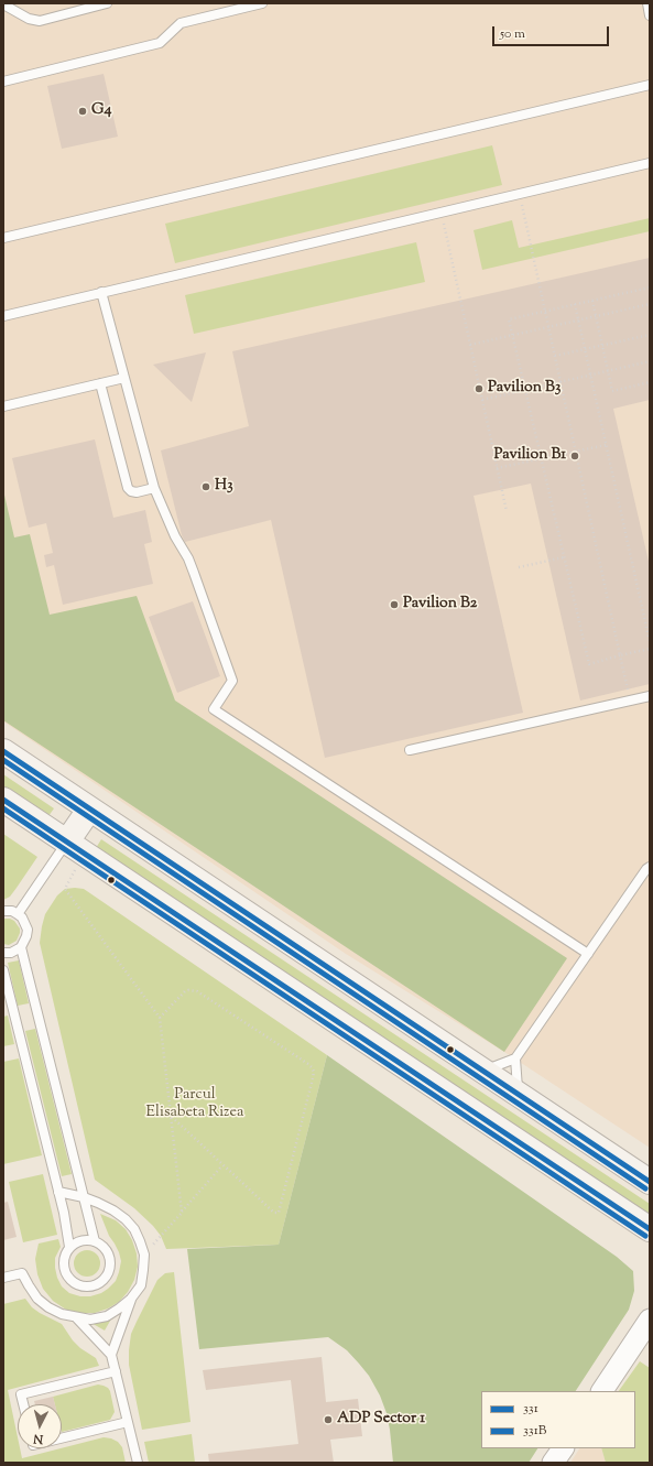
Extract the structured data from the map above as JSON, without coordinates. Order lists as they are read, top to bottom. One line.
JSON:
{"parks":["Parcul Elisabeta Rizea"],"places":["G4","Pavilion B3","Pavilion B1","H3","Pavilion B2","ADP Sector 1"],"lines":["transit line 331","transit line 331B"],"legend":["331","331B"],"scale_bar":"50 m","north":"bottom"}
